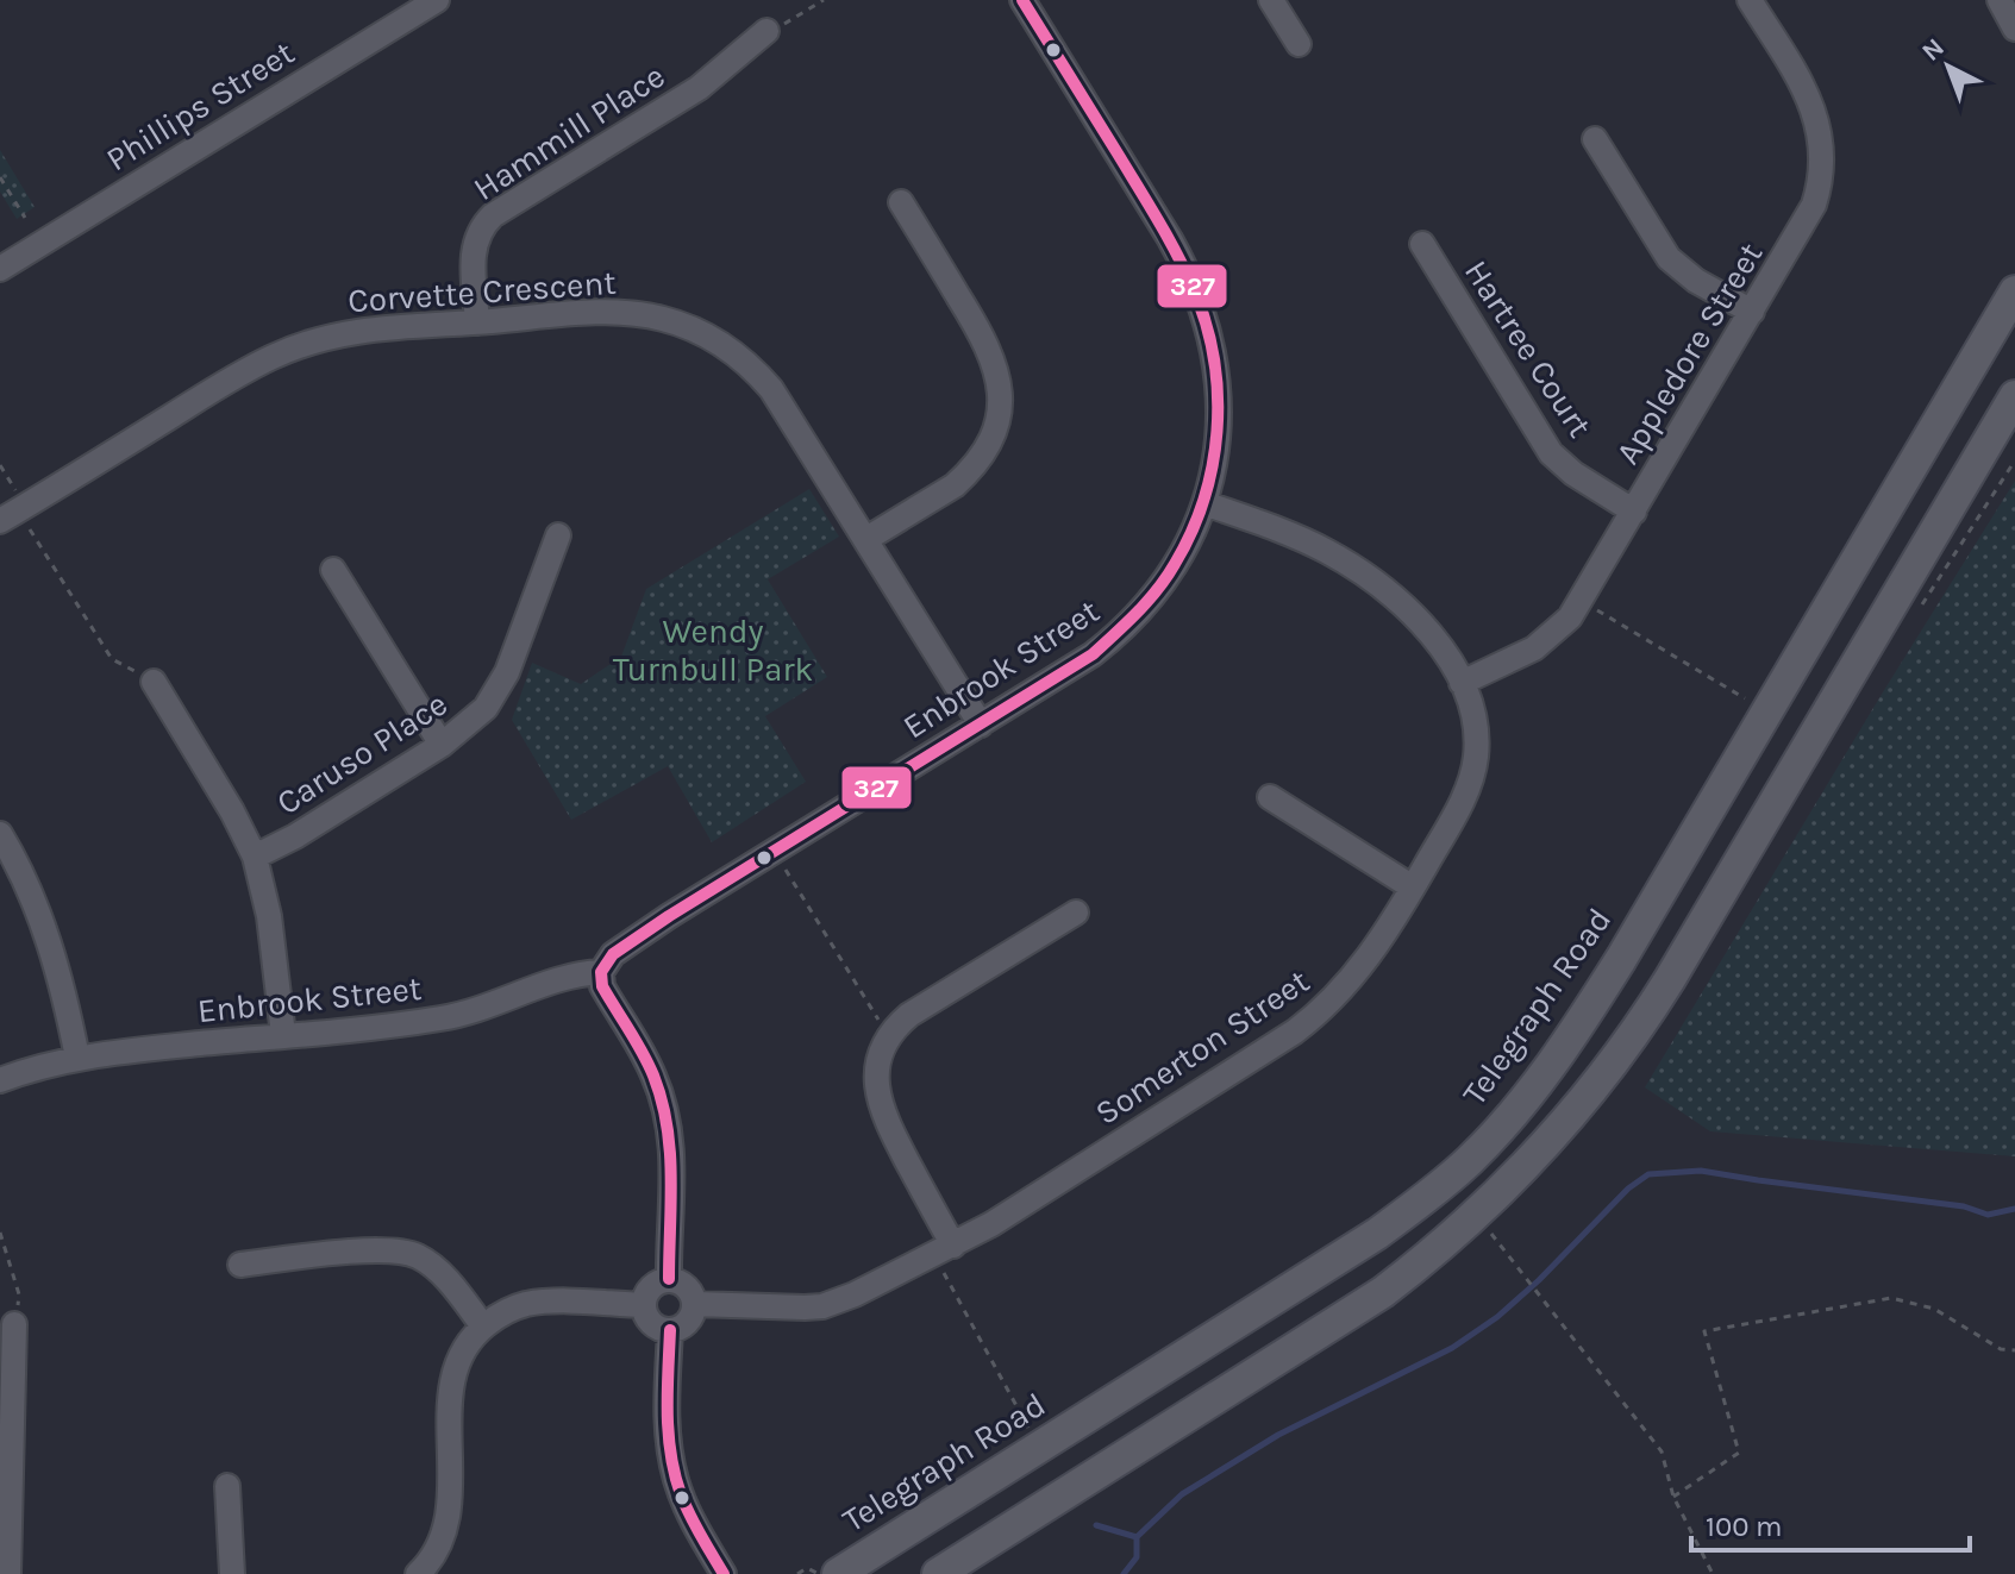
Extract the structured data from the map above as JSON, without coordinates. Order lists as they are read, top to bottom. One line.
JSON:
{"streets":{"main road":["Telegraph Road"],"street":["Phillips Street","Hammill Place","Corvette Crescent","Hartree Court","Appledore Street","Enbrook Street","Caruso Place","Somerton Street"]},"crossings":[["Hammill Place","Corvette Crescent"],["Corvette Crescent","Enbrook Street"],["Hartree Court","Appledore Street"],["Appledore Street","Somerton Street"],["Enbrook Street","Somerton Street"]],"parks":["Wendy Turnbull Park"],"lines":["transit line 327"],"scale_bar":"100 m","north":"top left"}
